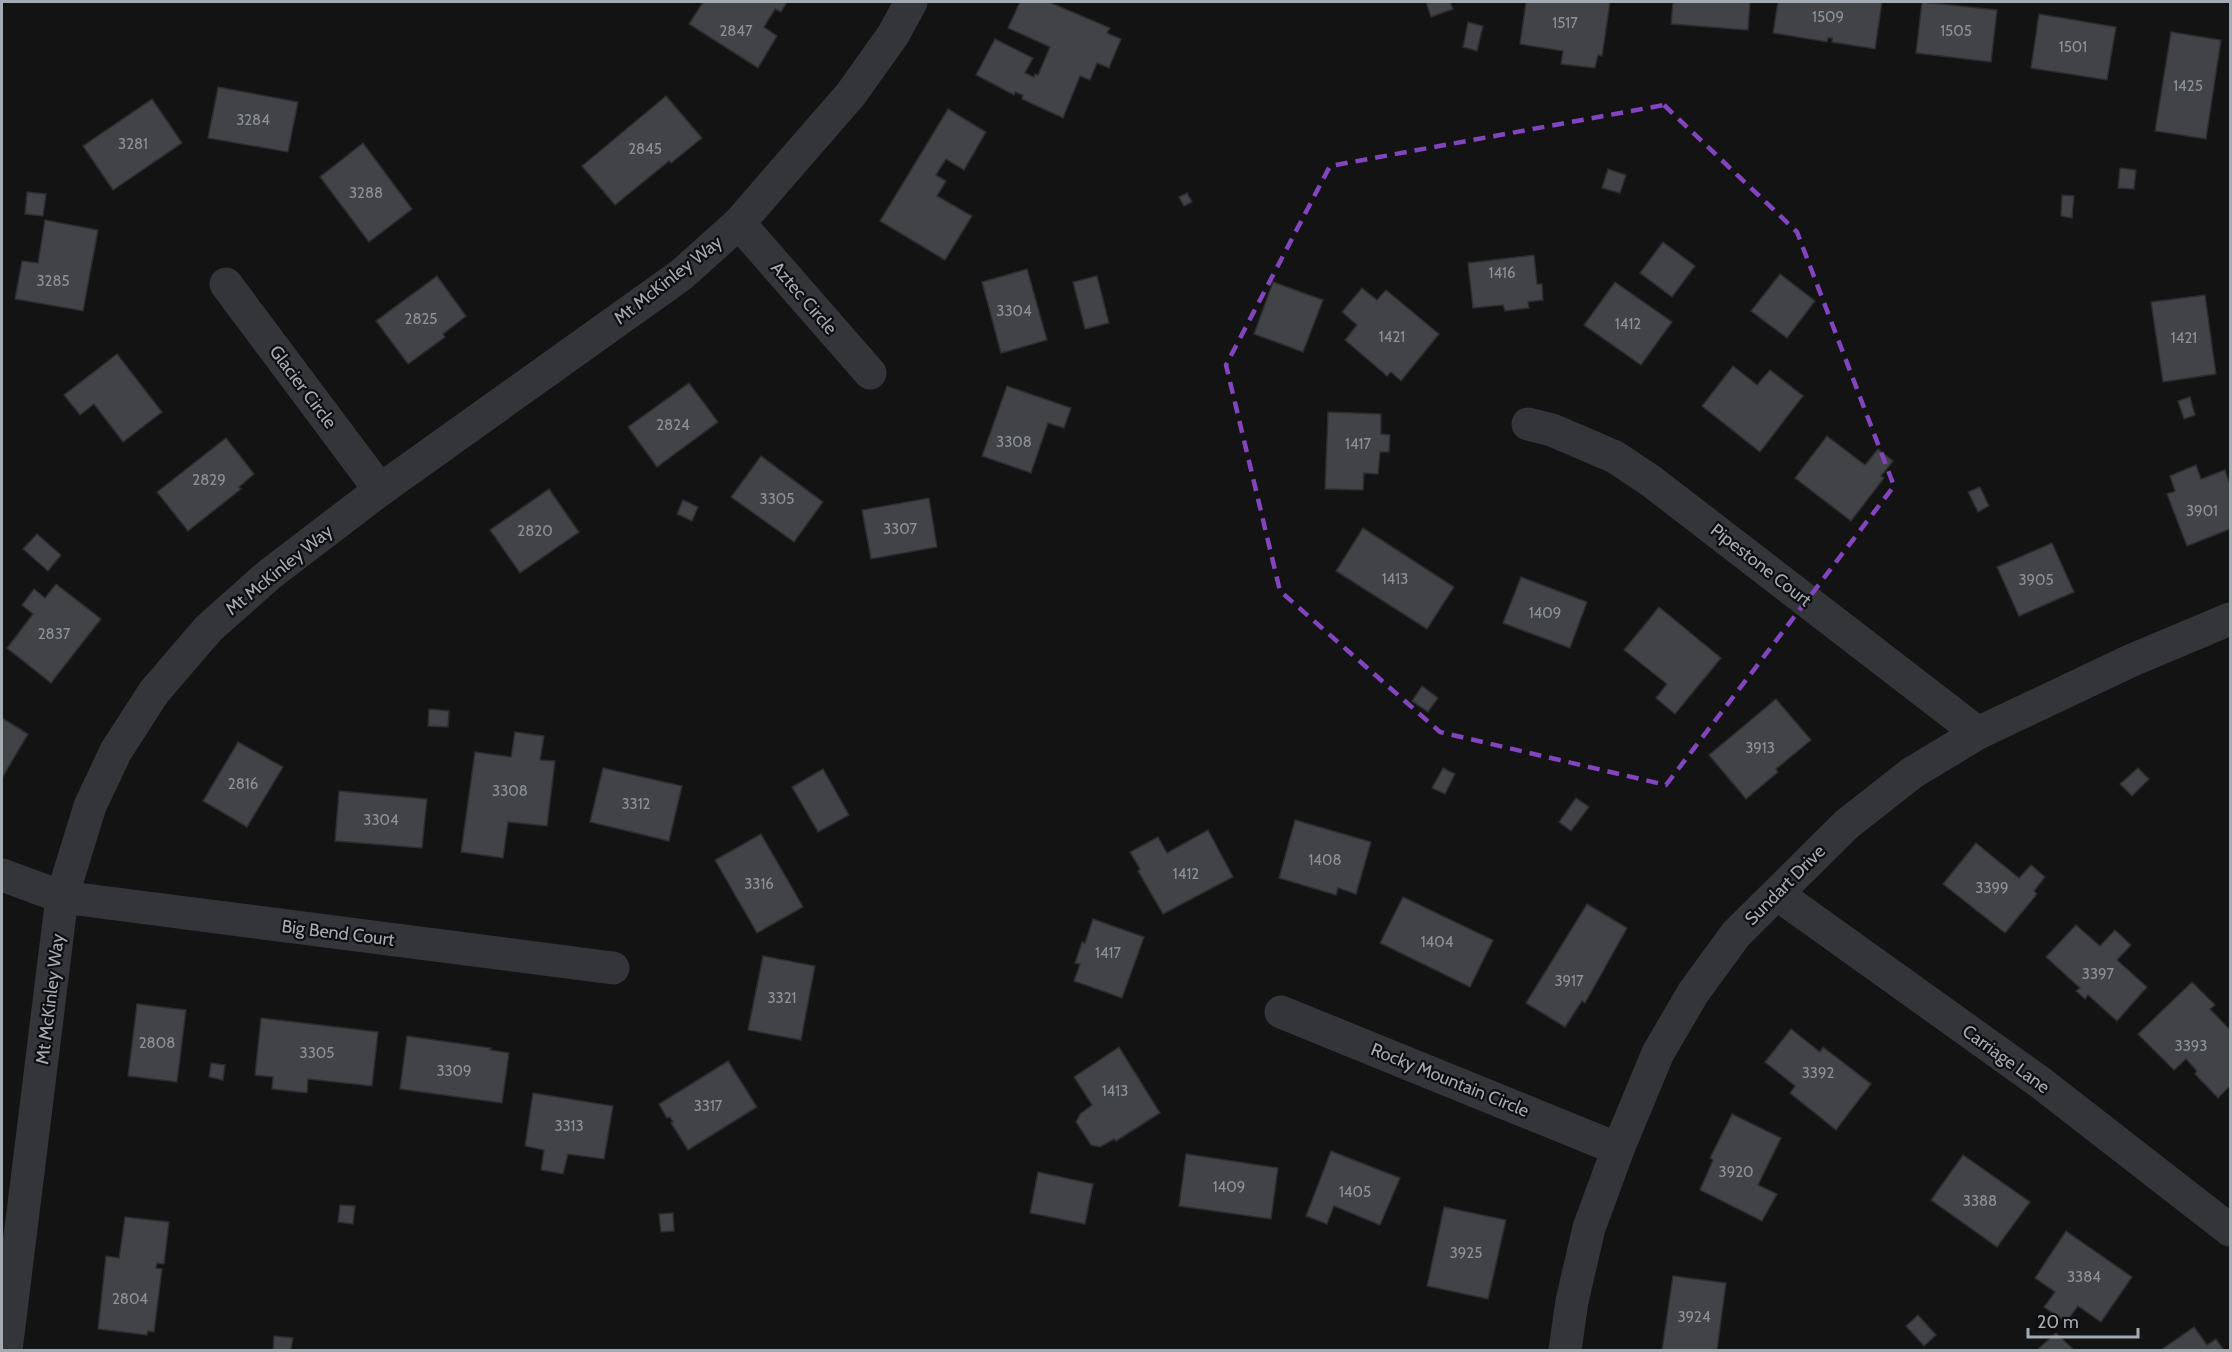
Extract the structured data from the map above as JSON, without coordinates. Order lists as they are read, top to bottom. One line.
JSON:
{"streets":{"street":["Mt McKinley Way","Aztec Circle","Glacier Circle","Pipestone Court","Sundart Drive","Big Bend Court","Carriage Lane","Rocky Mountain Circle"]},"crossings":[["Mt McKinley Way","Aztec Circle"],["Mt McKinley Way","Glacier Circle"],["Mt McKinley Way","Big Bend Court"],["Pipestone Court","Sundart Drive"],["Sundart Drive","Carriage Lane"],["Sundart Drive","Rocky Mountain Circle"]],"house_numbers":["1509","1517","2847","1505","1501","1425","3284","3281","2845","3288","1416","3285","3304","2825","1412","1421","1421","2824","3308","1417","2829","3305","3901","3307","2820","1413","3905","1409","2837","3913","2816","3308","3312","3304","1408","1412","3316","3399","1404","1417","3397","3917","3321","2808","3393","3305","3309","3392","1413","3317","3313","3920","1409","1405","3388","3925","3384","2804","3924"],"scale_bar":"20 m"}
